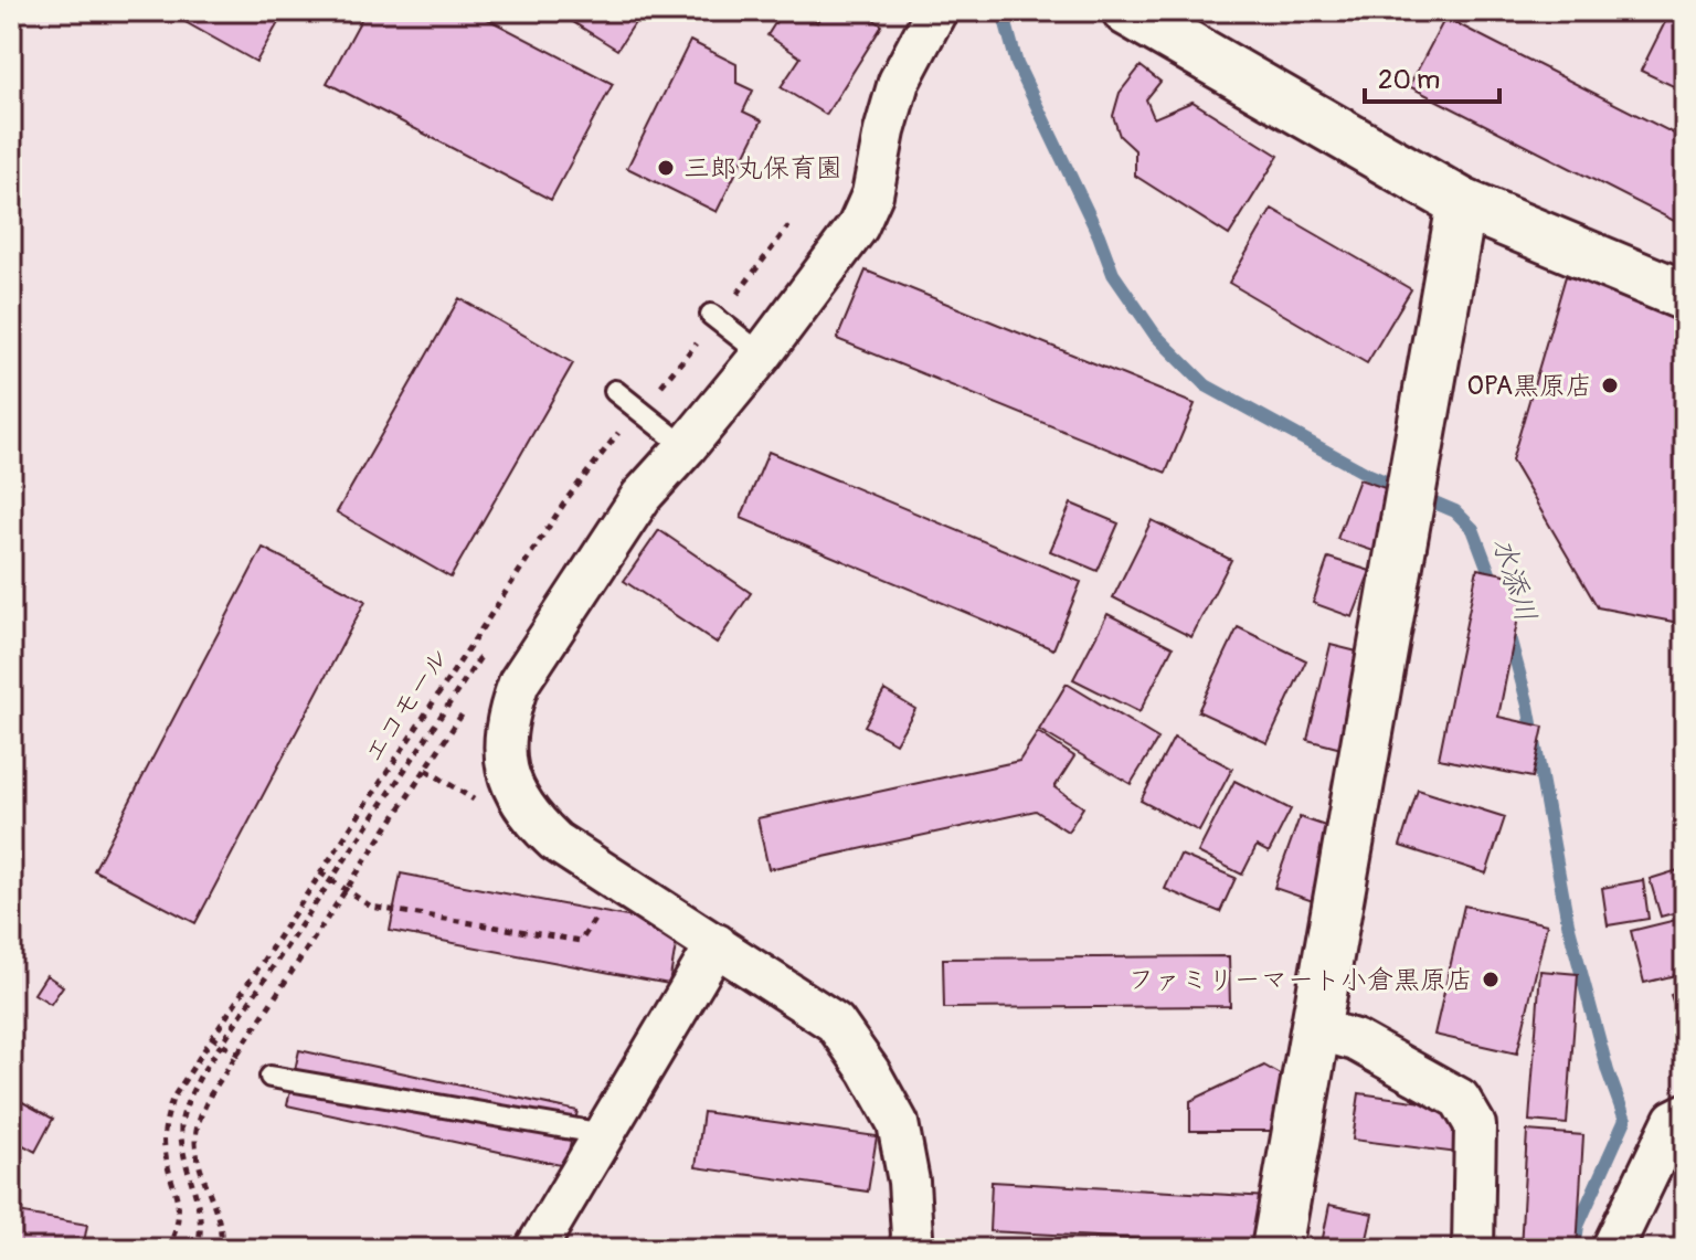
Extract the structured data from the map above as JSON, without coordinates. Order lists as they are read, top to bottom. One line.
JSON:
{"streets":{"path":["エコモール"]},"water":["水添川"],"places":["三郎丸保育園","OPA黒原店","ファミリーマート小倉黒原店"],"scale_bar":"20 m"}
